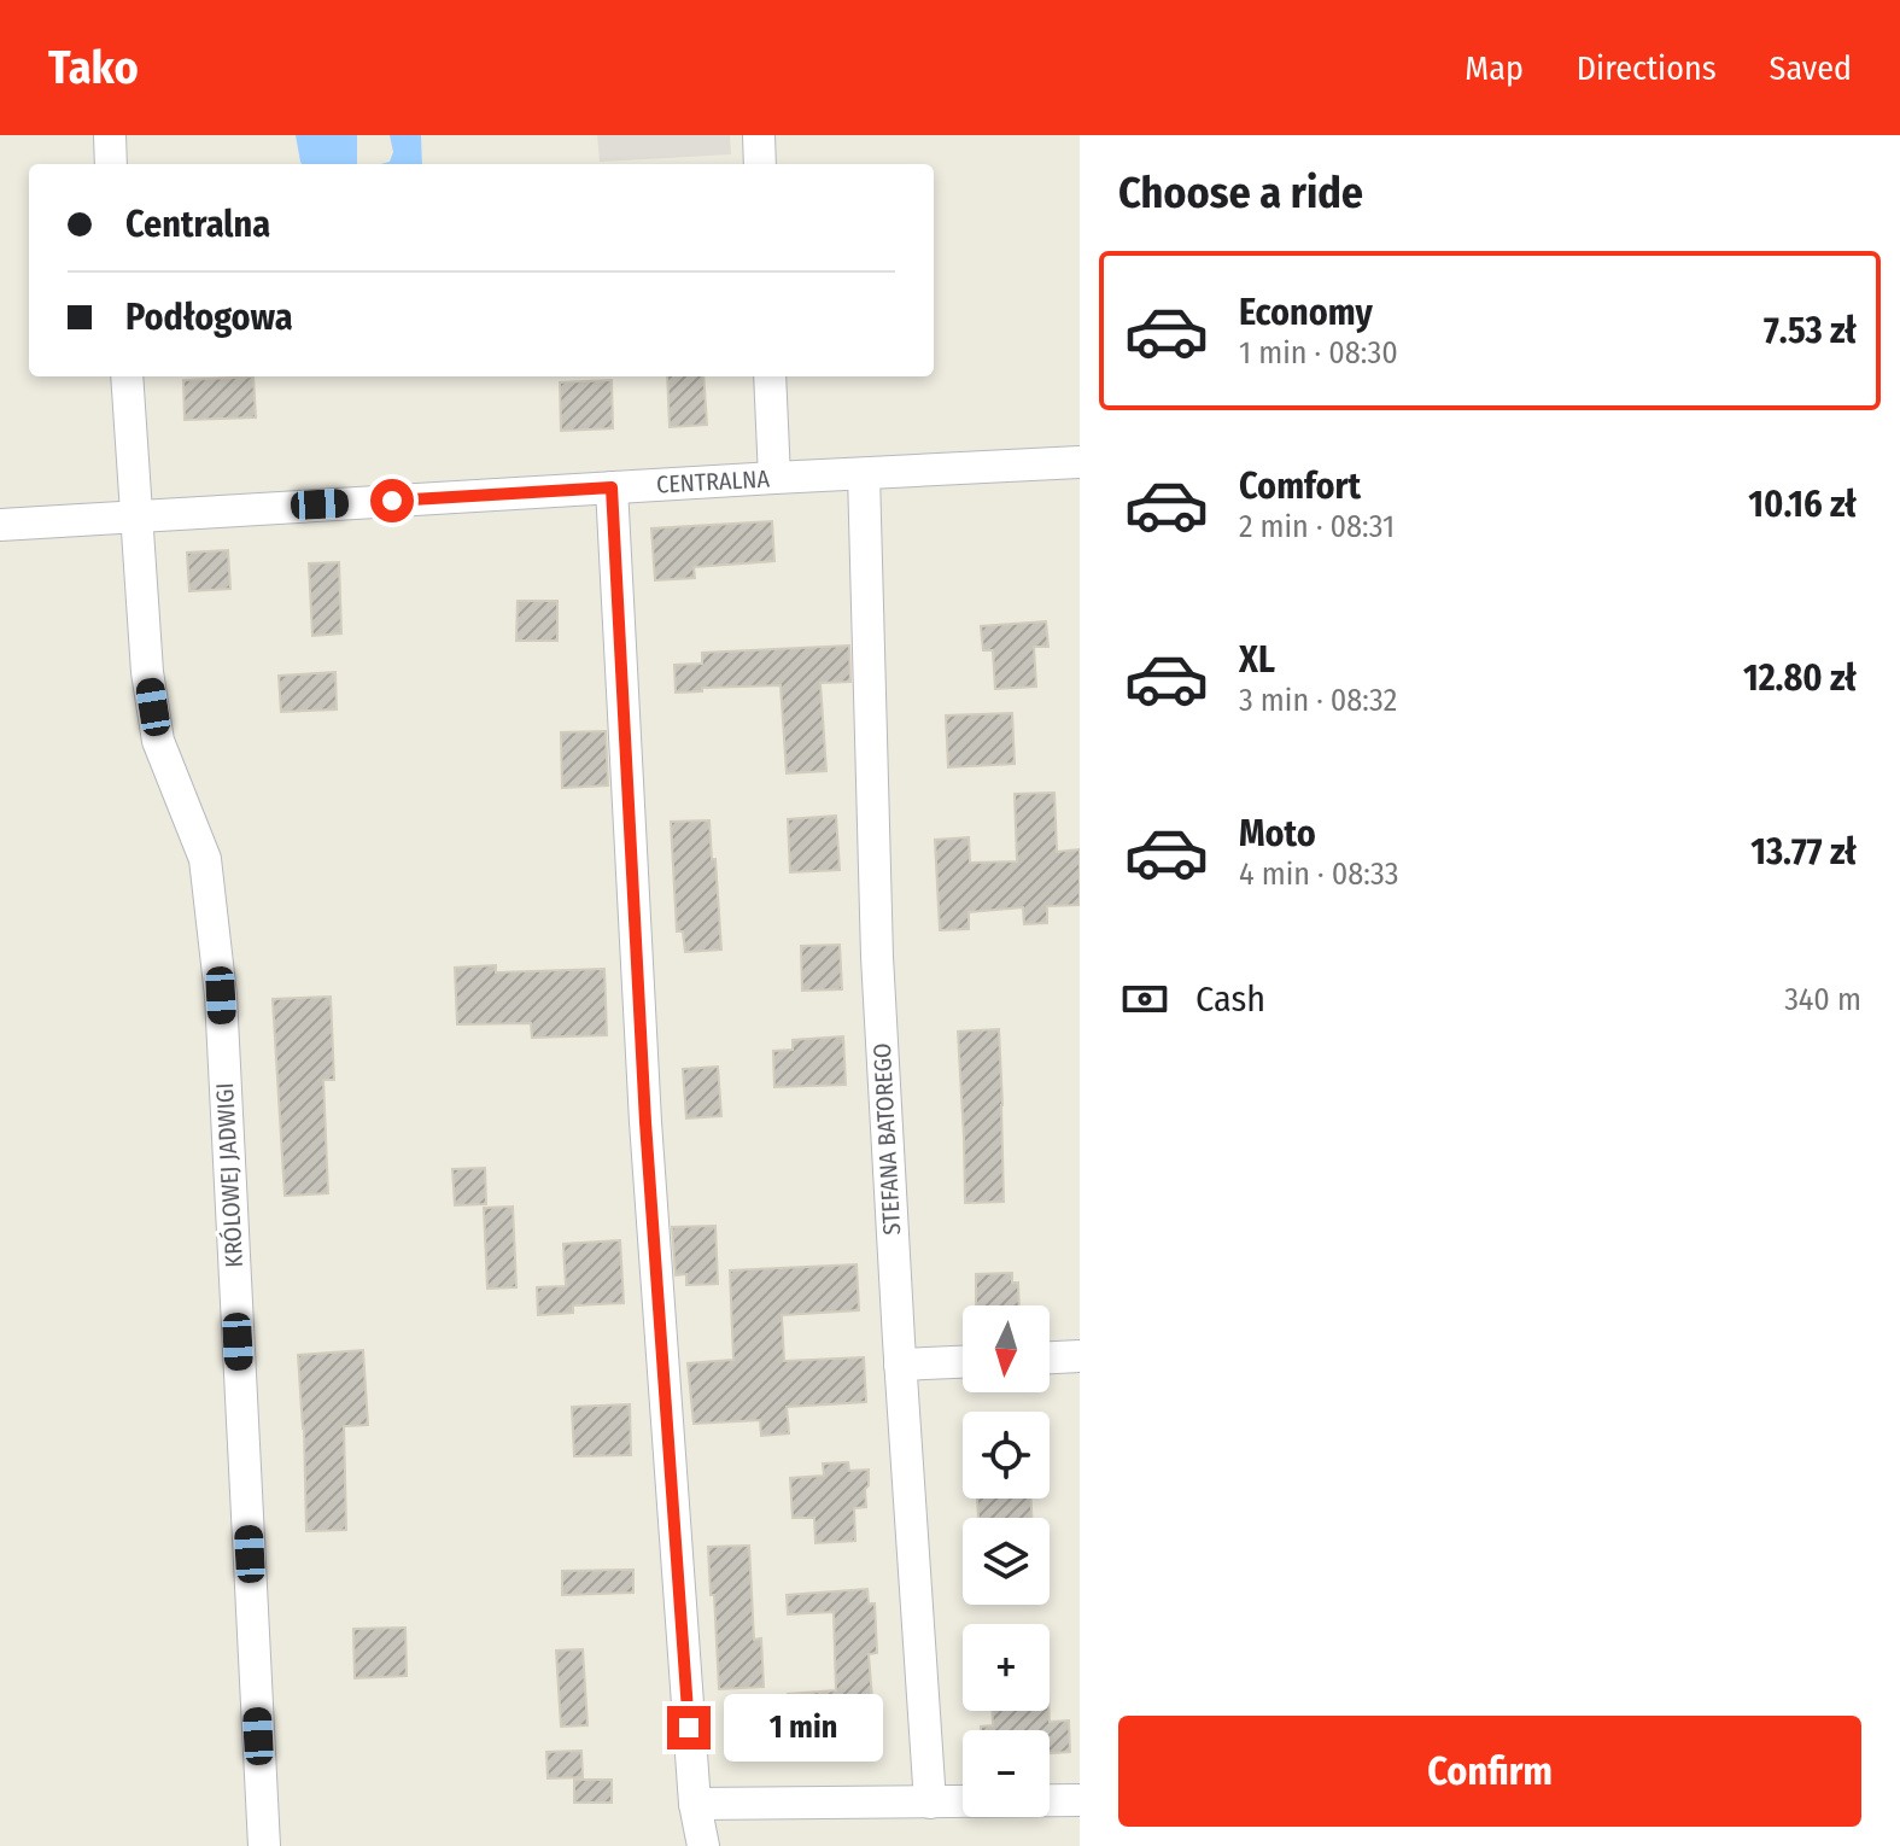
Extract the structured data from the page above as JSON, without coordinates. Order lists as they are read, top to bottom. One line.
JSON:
{"streets":{"street":["CENTRALNA","STEFANA BATOREGO","KRÓLOWEJ JADWIGI"]},"crossings":[["CENTRALNA","STEFANA BATOREGO"],["CENTRALNA","KRÓLOWEJ JADWIGI"]],"north":"bottom","page":{"header":"Tako","nav":["Map","Directions","Saved"],"heading":"Choose a ride","banner":["Centralna","Podłogowa"],"list":[{"name":"Economy","note":"1 min · 08:30","value":"7.53 zł"},{"name":"Comfort","note":"2 min · 08:31","value":"10.16 zł"},{"name":"XL","note":"3 min · 08:32","value":"12.80 zł"},{"name":"Moto","note":"4 min · 08:33","value":"13.77 zł"}],"pay":["Cash","340 m"],"map_buttons":["+","−"],"bubble":"1 min","buttons":"Confirm"}}
